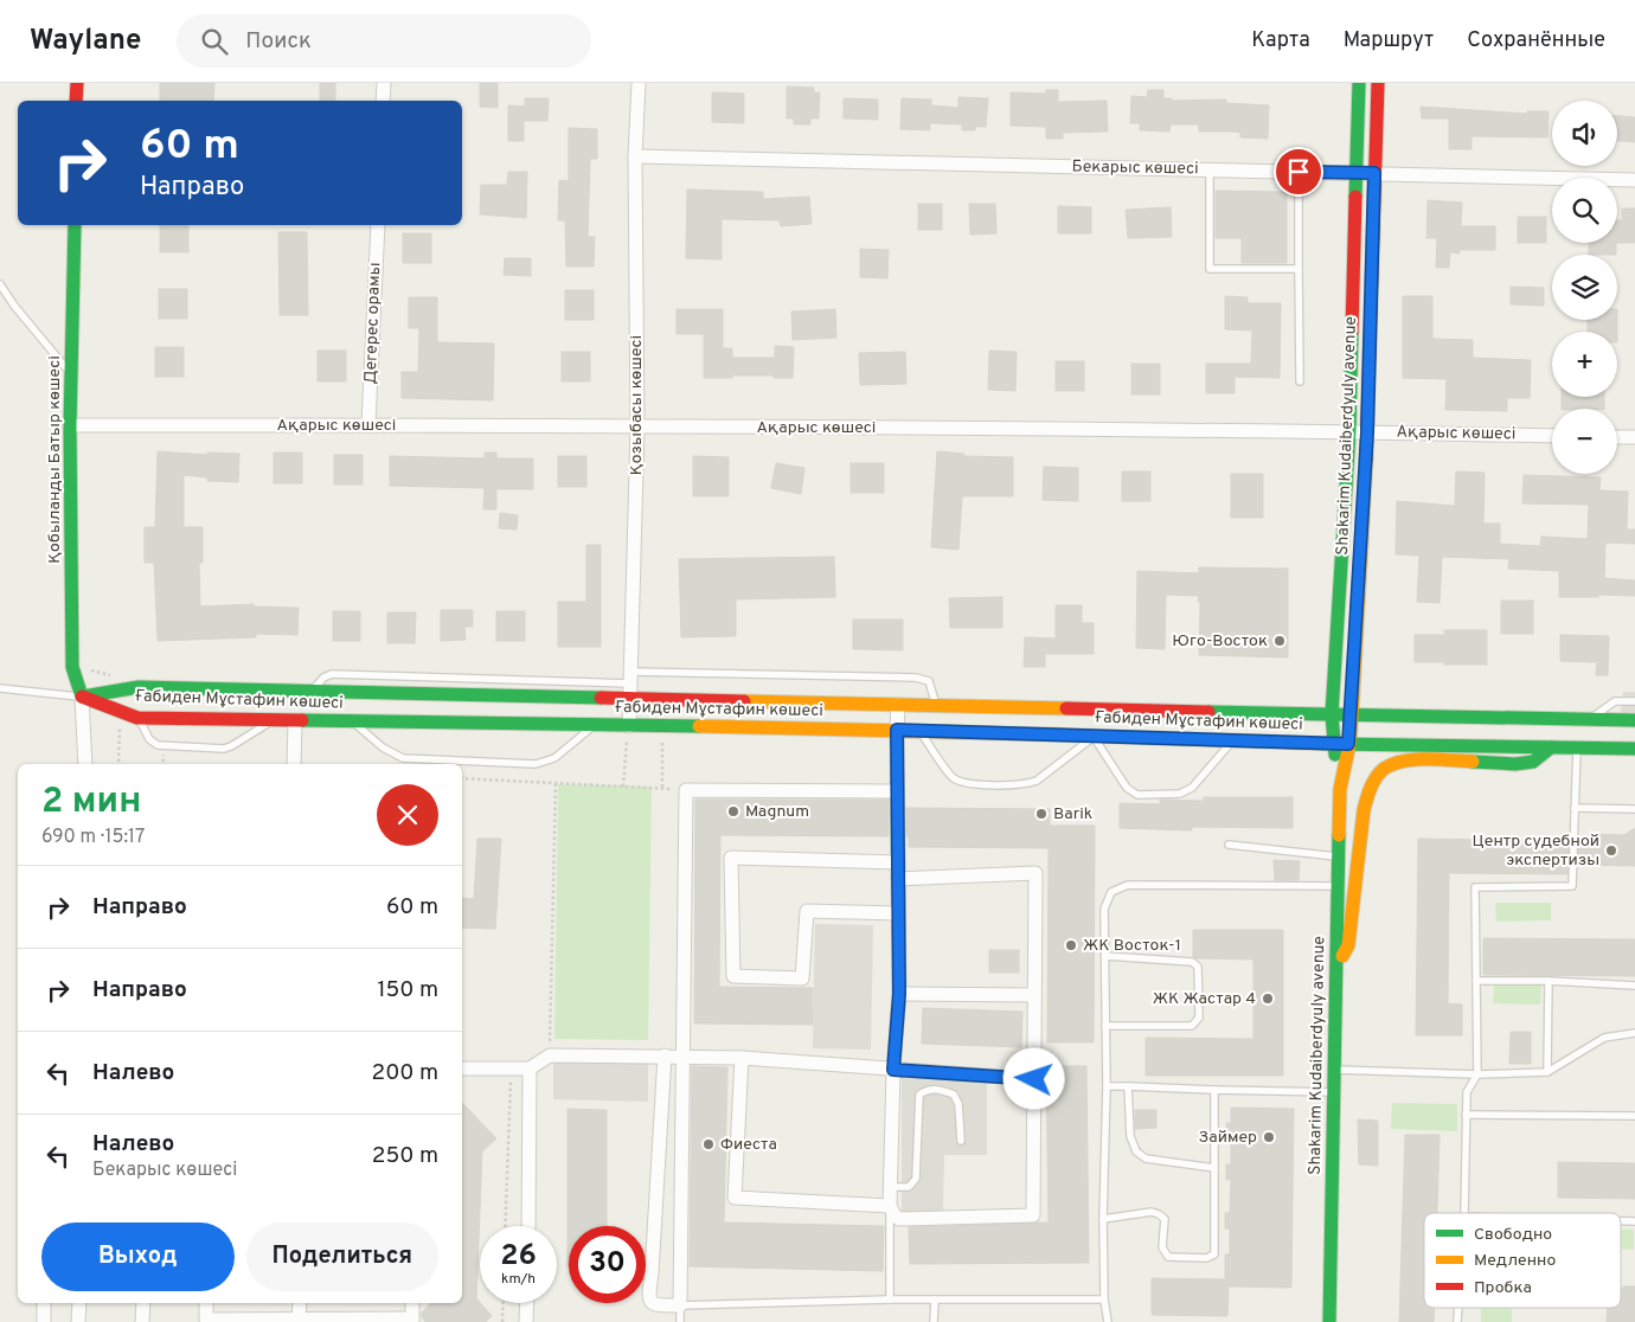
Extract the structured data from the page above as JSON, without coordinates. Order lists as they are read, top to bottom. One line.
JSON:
{"streets":{"street":["Бекарыс көшесі","Дегерес орамы","Қозыбасы көшесі","Ақарыс көшесі","Shakarim Kudaiberdyuly avenue","Қобыланды Батыр көшесі","Ғабиден Мұстафин көшесі"]},"crossings":[["Бекарыс көшесі","Қозыбасы көшесі"],["Бекарыс көшесі","Shakarim Kudaiberdyuly avenue"],["Дегерес орамы","Ақарыс көшесі"],["Қозыбасы көшесі","Ақарыс көшесі"],["Қозыбасы көшесі","Ғабиден Мұстафин көшесі"],["Ақарыс көшесі","Shakarim Kudaiberdyuly avenue"],["Ақарыс көшесі","Қобыланды Батыр көшесі"],["Shakarim Kudaiberdyuly avenue","Ғабиден Мұстафин көшесі"],["Қобыланды Батыр көшесі","Ғабиден Мұстафин көшесі"]],"places":["Юго-Восток","Magnum","Barik","Центр судебной экспертизы","ЖК Восток-1","ЖК Жастар 4","Займер","Фиеста"],"legend":["Свободно","Медленно","Пробка"],"page":{"header":"Waylane","search":"Поиск","nav":["Карта","Маршрут","Сохранённые"],"map_buttons":["+","−"],"turn":["60 m","Направо"],"heading":["2 мин","690 m · 15:17"],"list":[{"name":"Направо","value":"60 m"},{"name":"Направо","value":"150 m"},{"name":"Налево","value":"200 m"},{"name":"Налево","note":"Бекарыс көшесі","value":"250 m"}],"buttons":["Выход","Поделиться"],"speed":"26 km/h","limit":"30"}}
